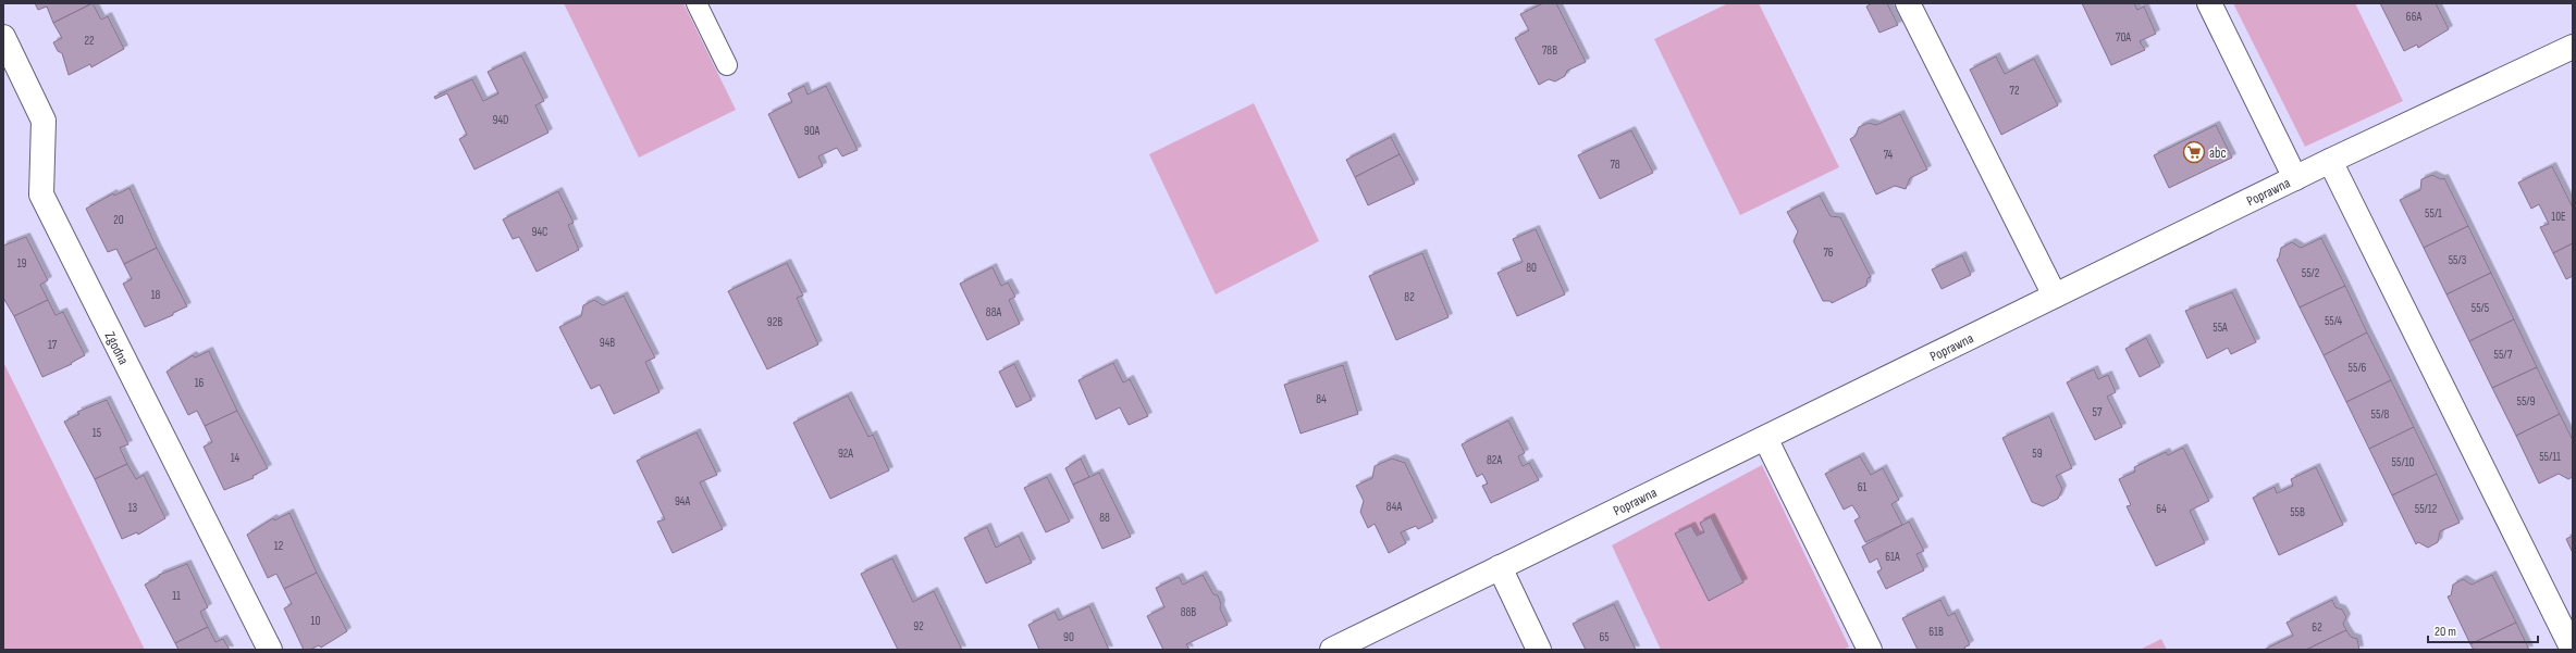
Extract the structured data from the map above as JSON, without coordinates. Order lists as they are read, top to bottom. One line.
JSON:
{"streets":{"street":["Poprawna","Zgodna"]},"places":{"supermarket":["abc"]},"house_numbers":["66A","70A","22","78B","72","94D","90A","74","78","55/1","10E","20","94C","76","55/3","19","80","55/2","18","82","55/5","88A","55/4","92B","55A","94B","17","55/7","55/6","16","84","55/9","57","55/8","15","92A","59","55/11","14","82A","55/10","61","94A","84A","13","64","55/12","55B","88","12","61A","11","88B","10","92","62","61B","90","65"],"scale_bar":"20 m"}
